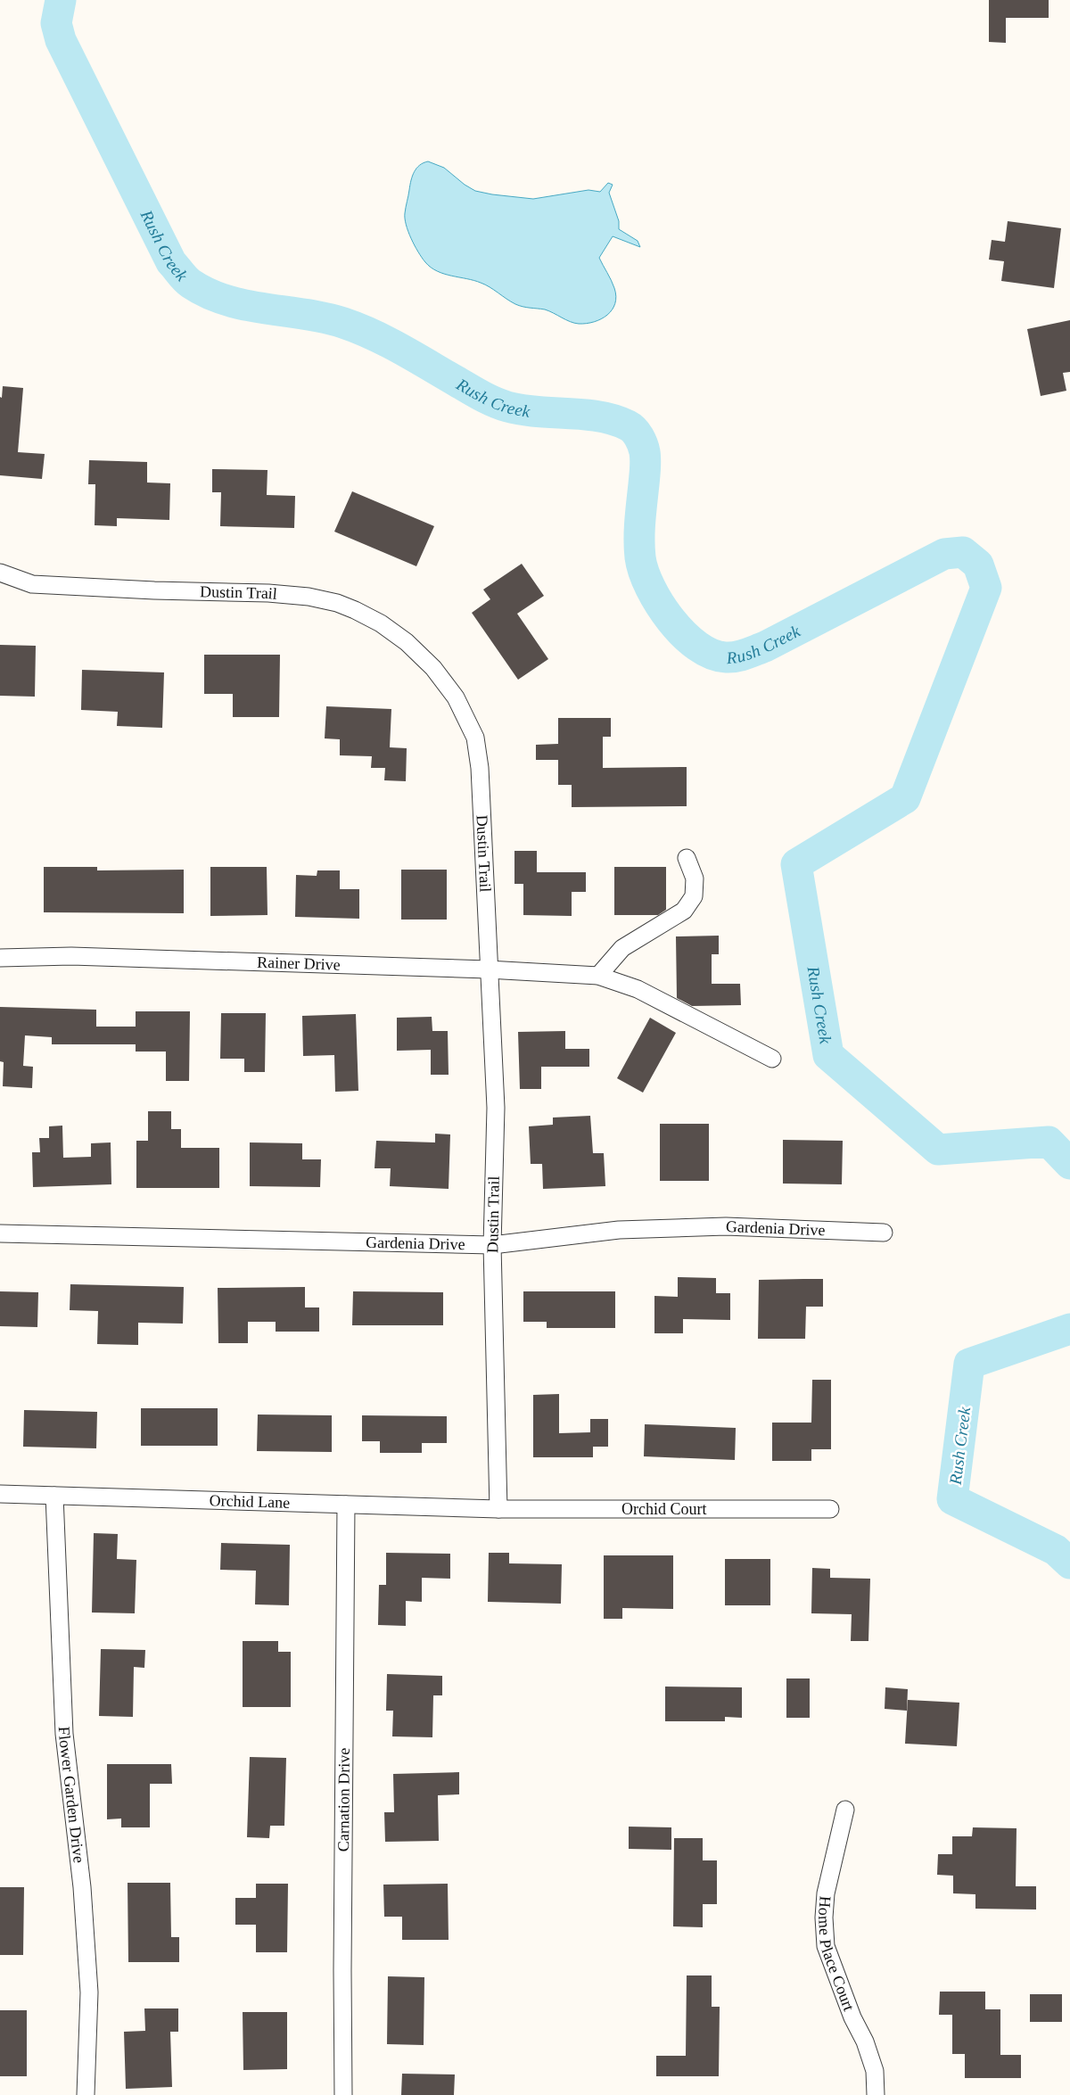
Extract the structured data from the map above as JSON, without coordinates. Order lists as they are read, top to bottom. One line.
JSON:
{"streets":{"street":["Dustin Trail","Rainer Drive","Gardenia Drive","Orchid Lane","Orchid Court","Flower Garden Drive","Carnation Drive","Home Place Court"]},"crossings":[["Dustin Trail","Rainer Drive"],["Dustin Trail","Gardenia Drive"],["Dustin Trail","Orchid Lane"],["Dustin Trail","Orchid Court"],["Orchid Lane","Orchid Court"],["Orchid Lane","Flower Garden Drive"],["Orchid Lane","Carnation Drive"]],"water":["Rush Creek"]}
